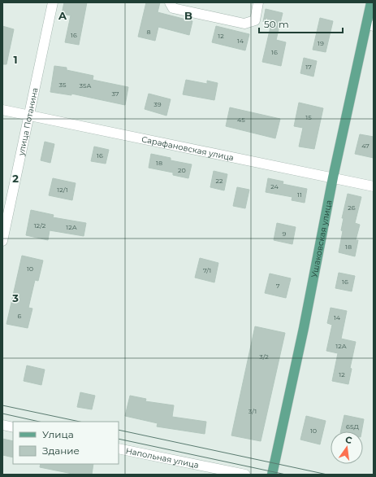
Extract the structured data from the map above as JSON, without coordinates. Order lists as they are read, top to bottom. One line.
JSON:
{"streets":{"main road":["Ушаковская улица"],"street":["улица Потанина","Сарафановская улица","Напольная улица"]},"crossings":[["улица Потанина","Сарафановская улица"],["Сарафановская улица","Ушаковская улица"]],"house_numbers":["8","16","12","14","19","16","17","35","35А","37","39","15","45","47","16","18","20","22","24","12/1","11","26","12/2","12А","9","18","10","7/1","16","7","6","14","12А","3/2","12","3/1","65Д","10"],"legend":["Улица","Здание"],"scale_bar":"50 m","north":"top","grid":{"columns":["A","B"],"rows":["1","2","3"]}}
